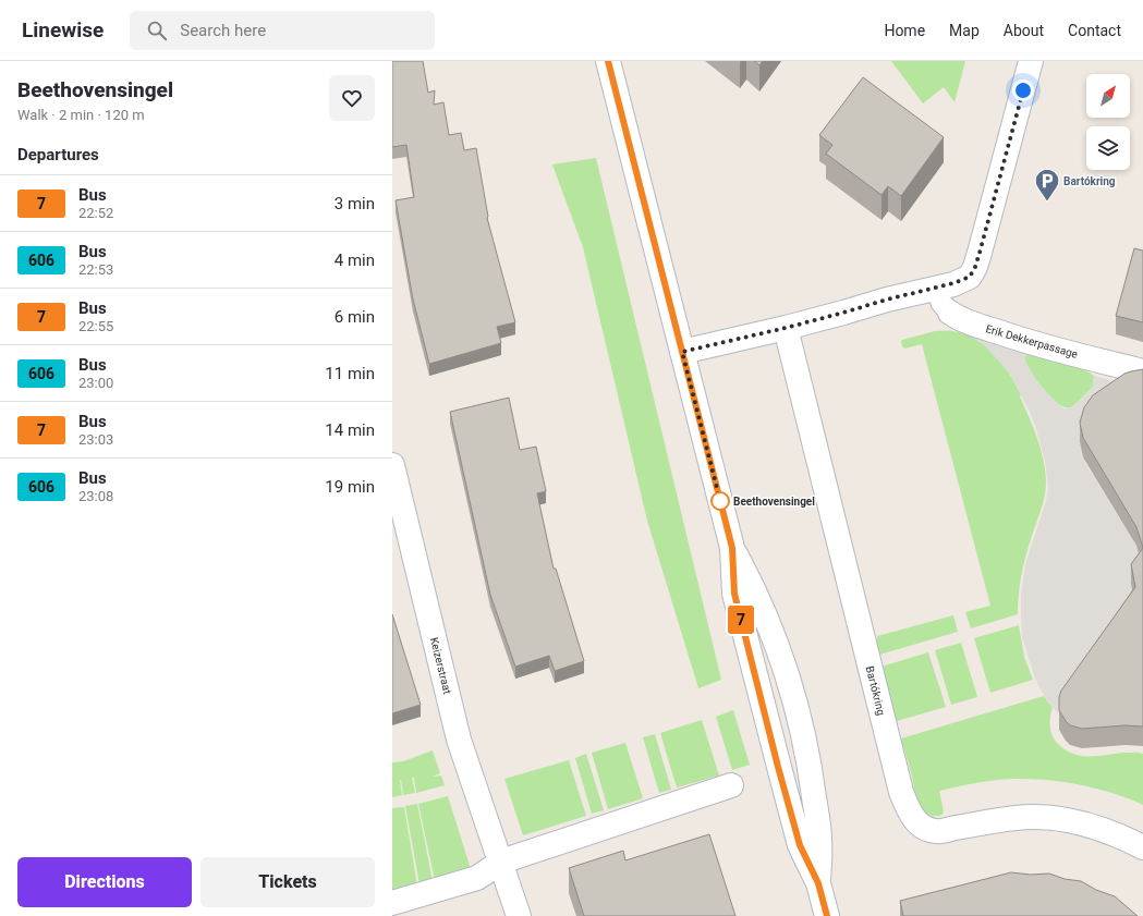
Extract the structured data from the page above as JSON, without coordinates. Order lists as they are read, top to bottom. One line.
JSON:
{"streets":{"street":["Erik Dekkerpassage","Keizerstraat","Bartókring"]},"places":{"parking":["Bartókring"],"other":["Beethovensingel"]},"lines":["bus line 7"],"north":"top right","page":{"header":"Linewise","search":"Search here","nav":["Home","Map","About","Contact"],"heading":[["Beethovensingel","Walk · 2 min · 120 m"],"Departures"],"on_map":"7","list":[{"mark":"7","name":"Bus","note":"22:52","value":"3 min"},{"mark":"606","name":"Bus","note":"22:53","value":"4 min"},{"mark":"7","name":"Bus","note":"22:55","value":"6 min"},{"mark":"606","name":"Bus","note":"23:00","value":"11 min"},{"mark":"7","name":"Bus","note":"23:03","value":"14 min"},{"mark":"606","name":"Bus","note":"23:08","value":"19 min"}],"buttons":["Directions","Tickets"]}}
